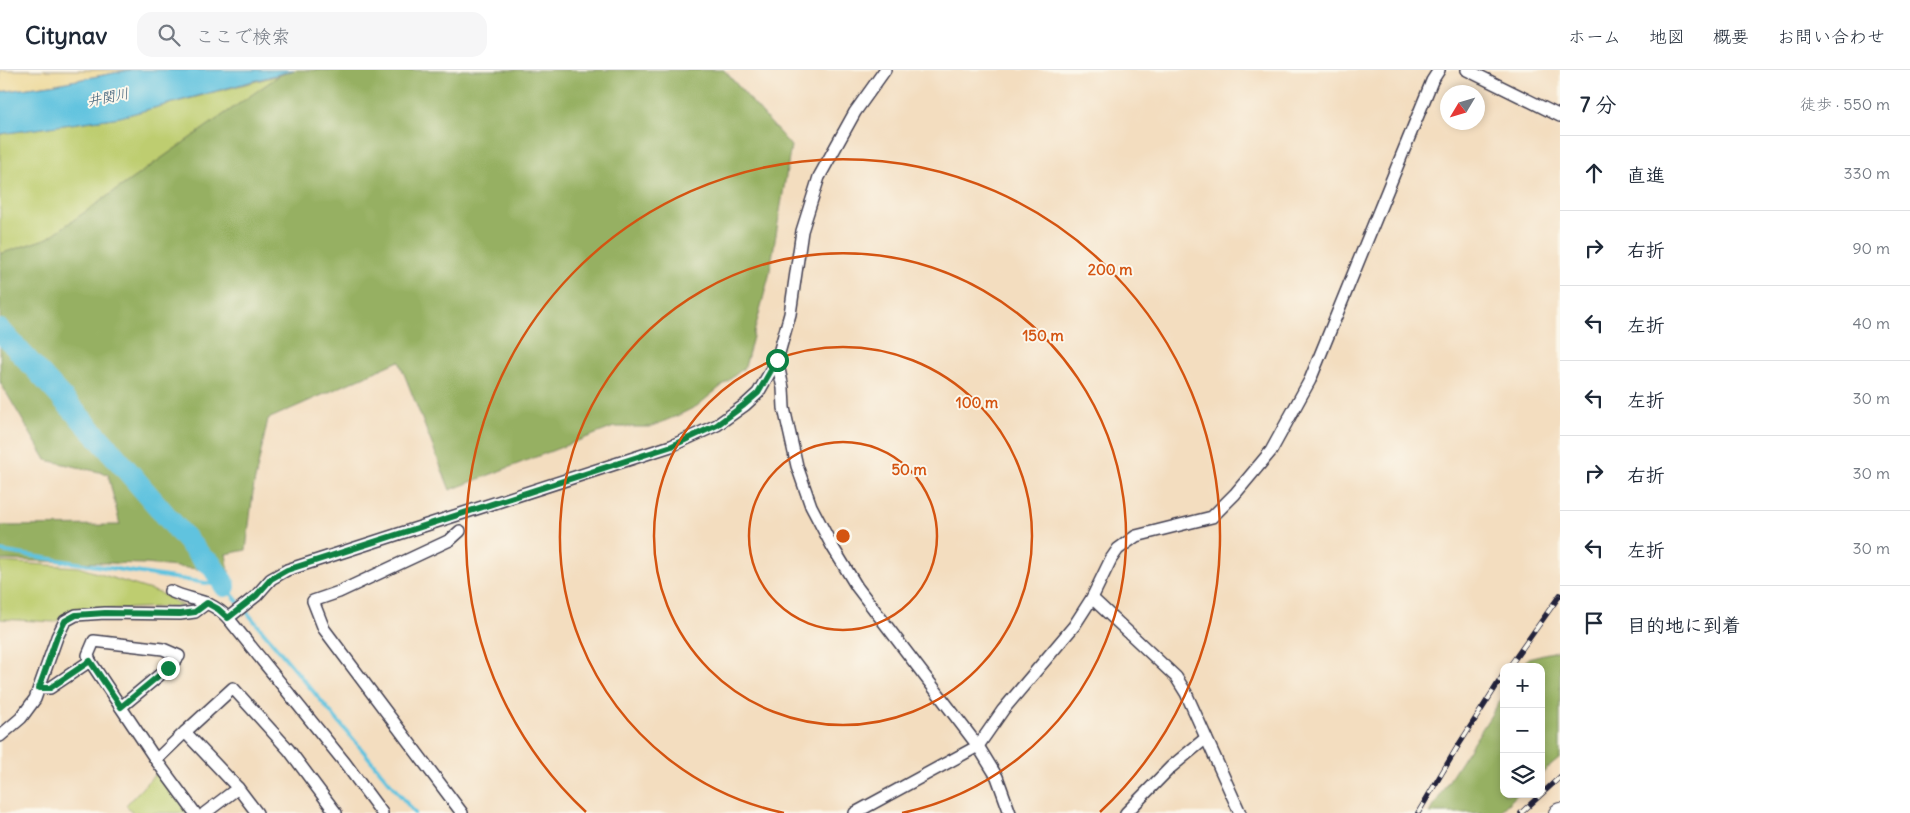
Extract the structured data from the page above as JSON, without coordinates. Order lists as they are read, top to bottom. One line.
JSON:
{"water":["井関川"],"north":"bottom left","page":{"header":"Citynav","search":"ここで検索","nav":["ホーム","地図","概要","お問い合わせ"],"heading":["7 分","徒歩 · 550 m"],"list":[["直進","330 m"],["右折","90 m"],["左折","40 m"],["左折","30 m"],["右折","30 m"],["左折","30 m"],"目的地に到着"],"map_buttons":["+","−"]},"rings":["200 m","150 m","100 m","50 m"]}
